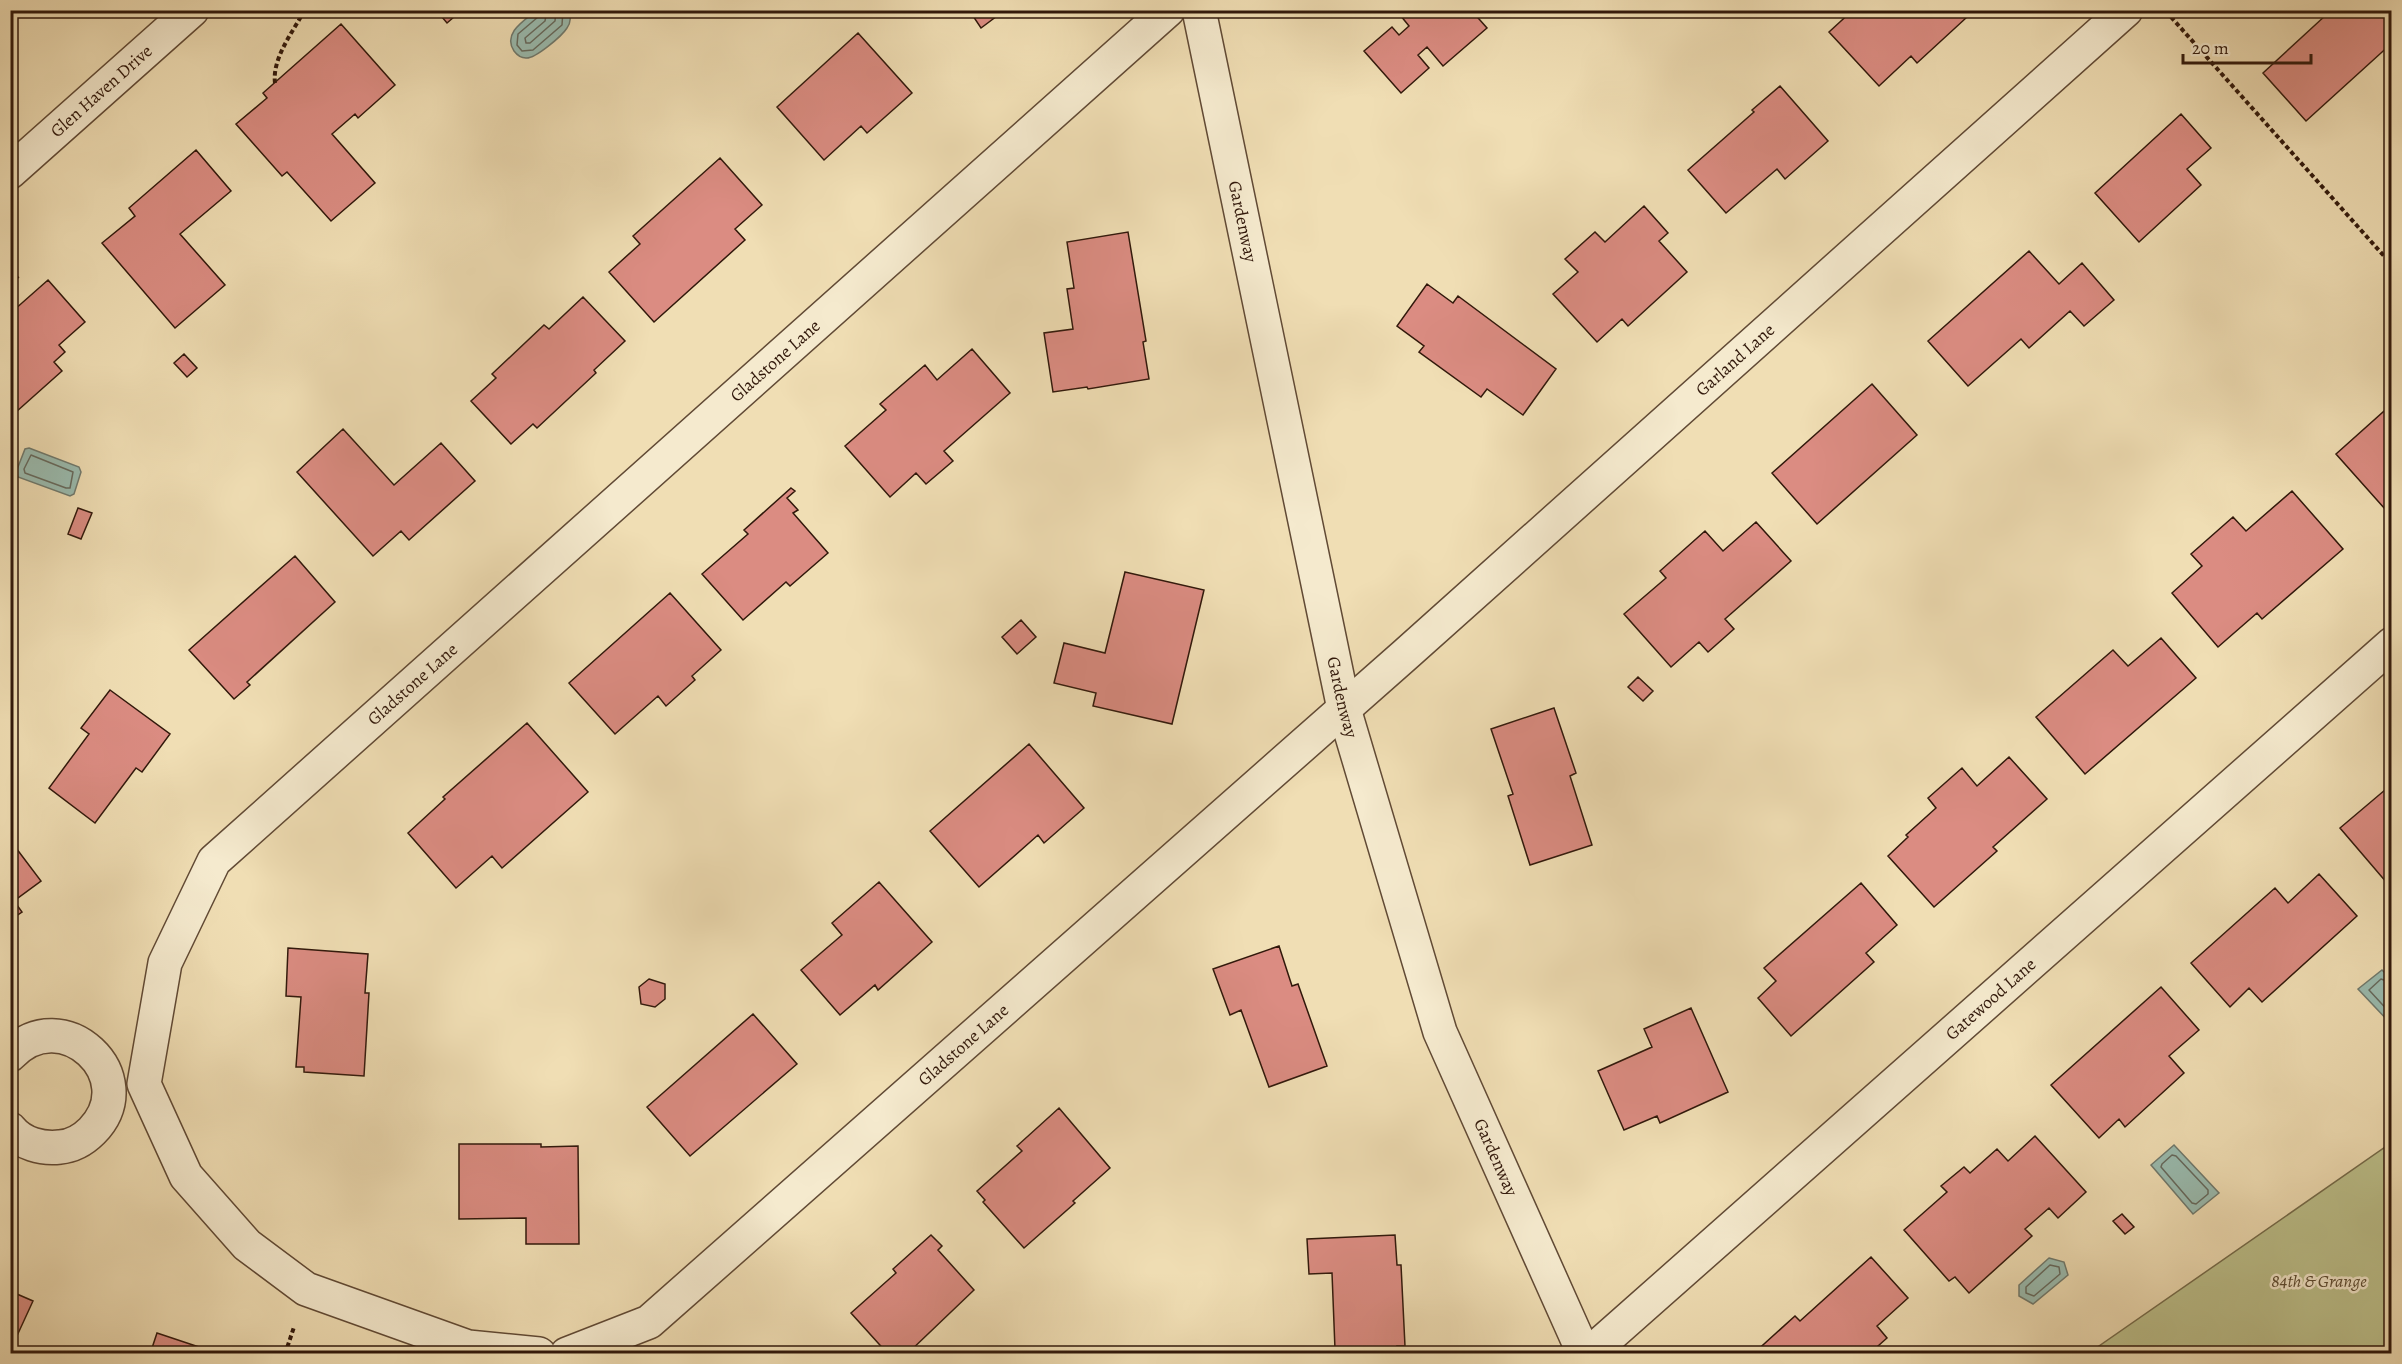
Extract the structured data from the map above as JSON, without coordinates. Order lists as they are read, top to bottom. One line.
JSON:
{"streets":{"street":["Glen Haven Drive","Gardenway","Gladstone Lane","Garland Lane","Gatewood Lane"]},"crossings":[["Gardenway","Gladstone Lane"],["Gardenway","Garland Lane"],["Gladstone Lane","Garland Lane"]],"parks":["84th & Grange"],"scale_bar":"20 m"}
